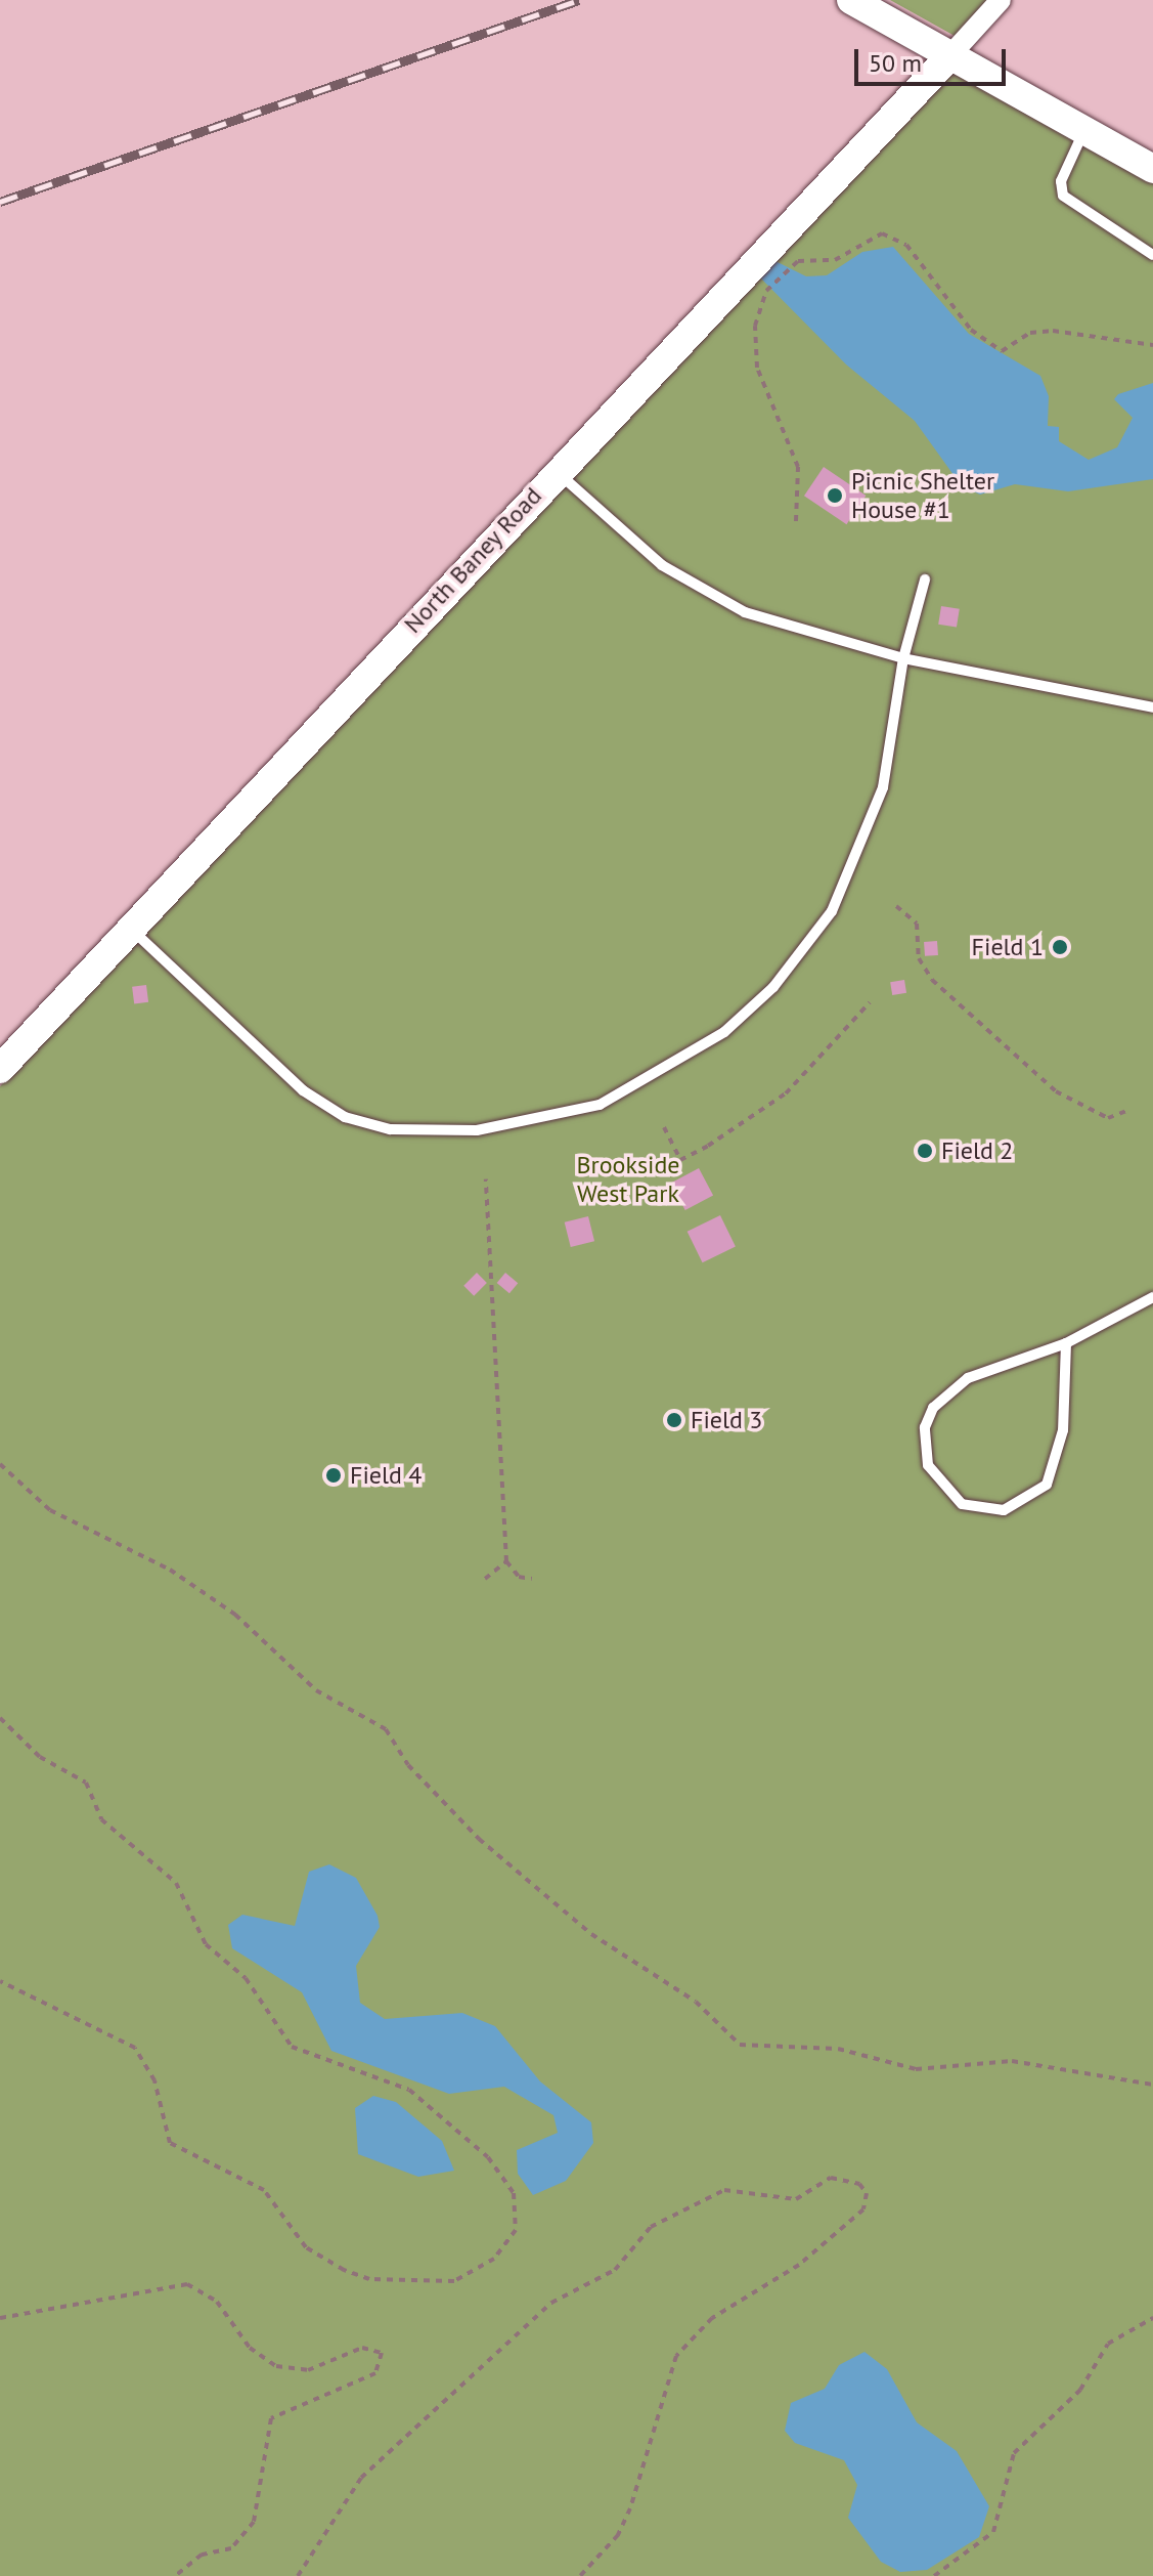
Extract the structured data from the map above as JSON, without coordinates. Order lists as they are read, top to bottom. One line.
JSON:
{"streets":{"street":["North Baney Road"]},"parks":["Brookside West Park"],"places":["Picnic Shelter House #1","Field 1","Field 2","Field 3","Field 4"],"scale_bar":"50 m"}
